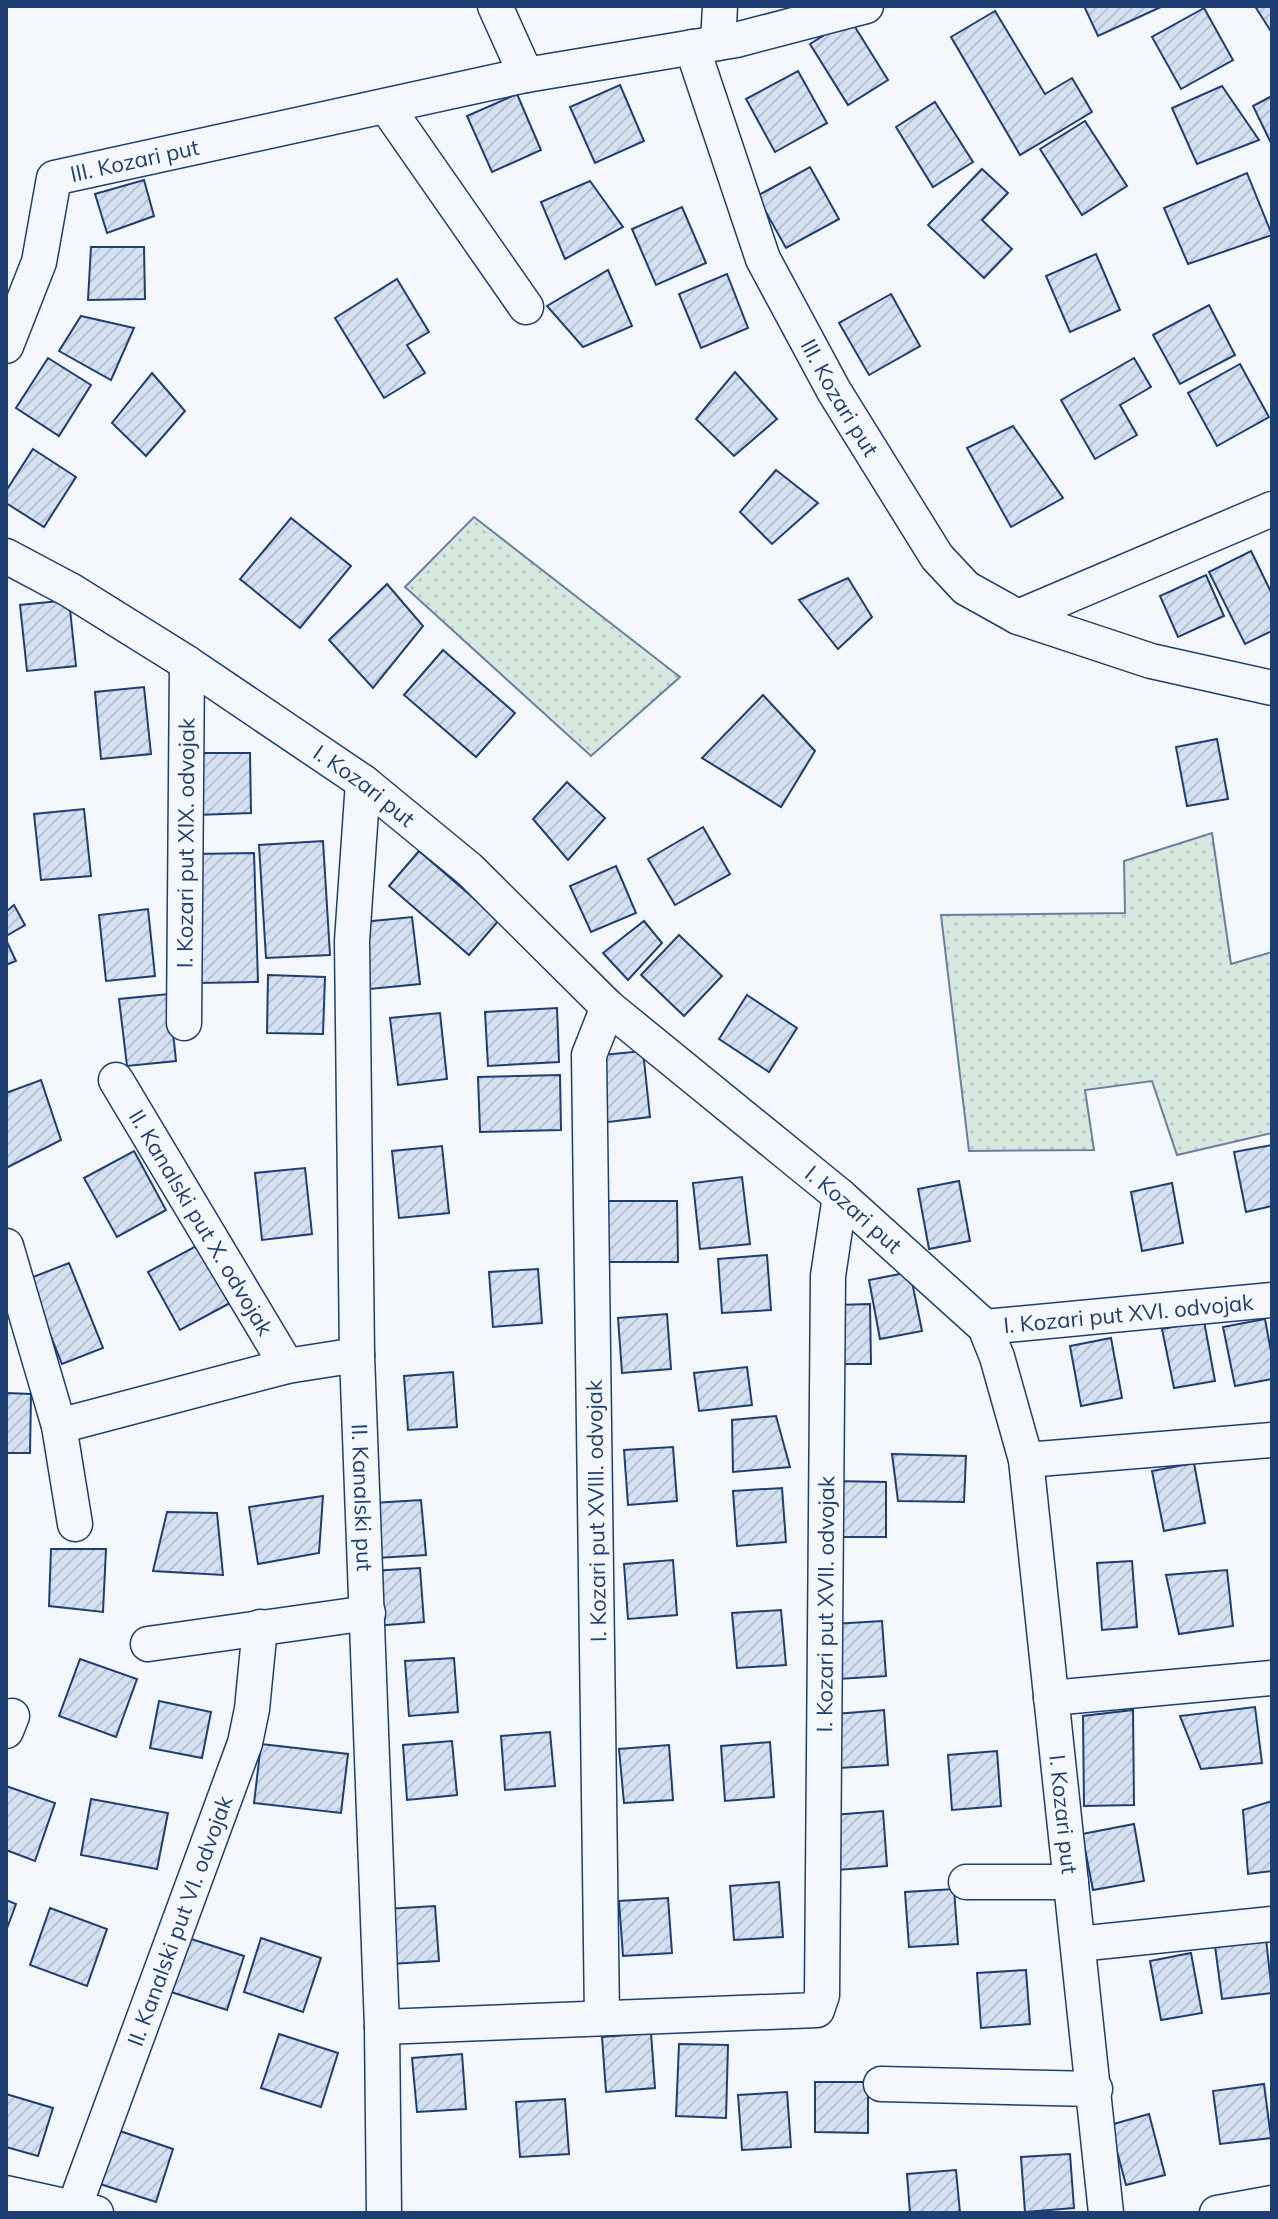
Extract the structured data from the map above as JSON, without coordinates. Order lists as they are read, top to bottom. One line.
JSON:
{"streets":{"street":["III. Kozari put","I. Kozari put","I. Kozari put XIX. odvojak","II. Kanalski put X. odvojak","I. Kozari put XVI. odvojak","II. Kanalski put","I. Kozari put XVIII. odvojak","I. Kozari put XVII. odvojak","II. Kanalski put VI. odvojak"]},"crossings":[["I. Kozari put","I. Kozari put XIX. odvojak"],["I. Kozari put","I. Kozari put XVI. odvojak"],["I. Kozari put","II. Kanalski put"],["I. Kozari put","I. Kozari put XVIII. odvojak"],["I. Kozari put","I. Kozari put XVII. odvojak"],["II. Kanalski put X. odvojak","II. Kanalski put"],["I. Kozari put XVIII. odvojak","I. Kozari put XVII. odvojak"]]}
